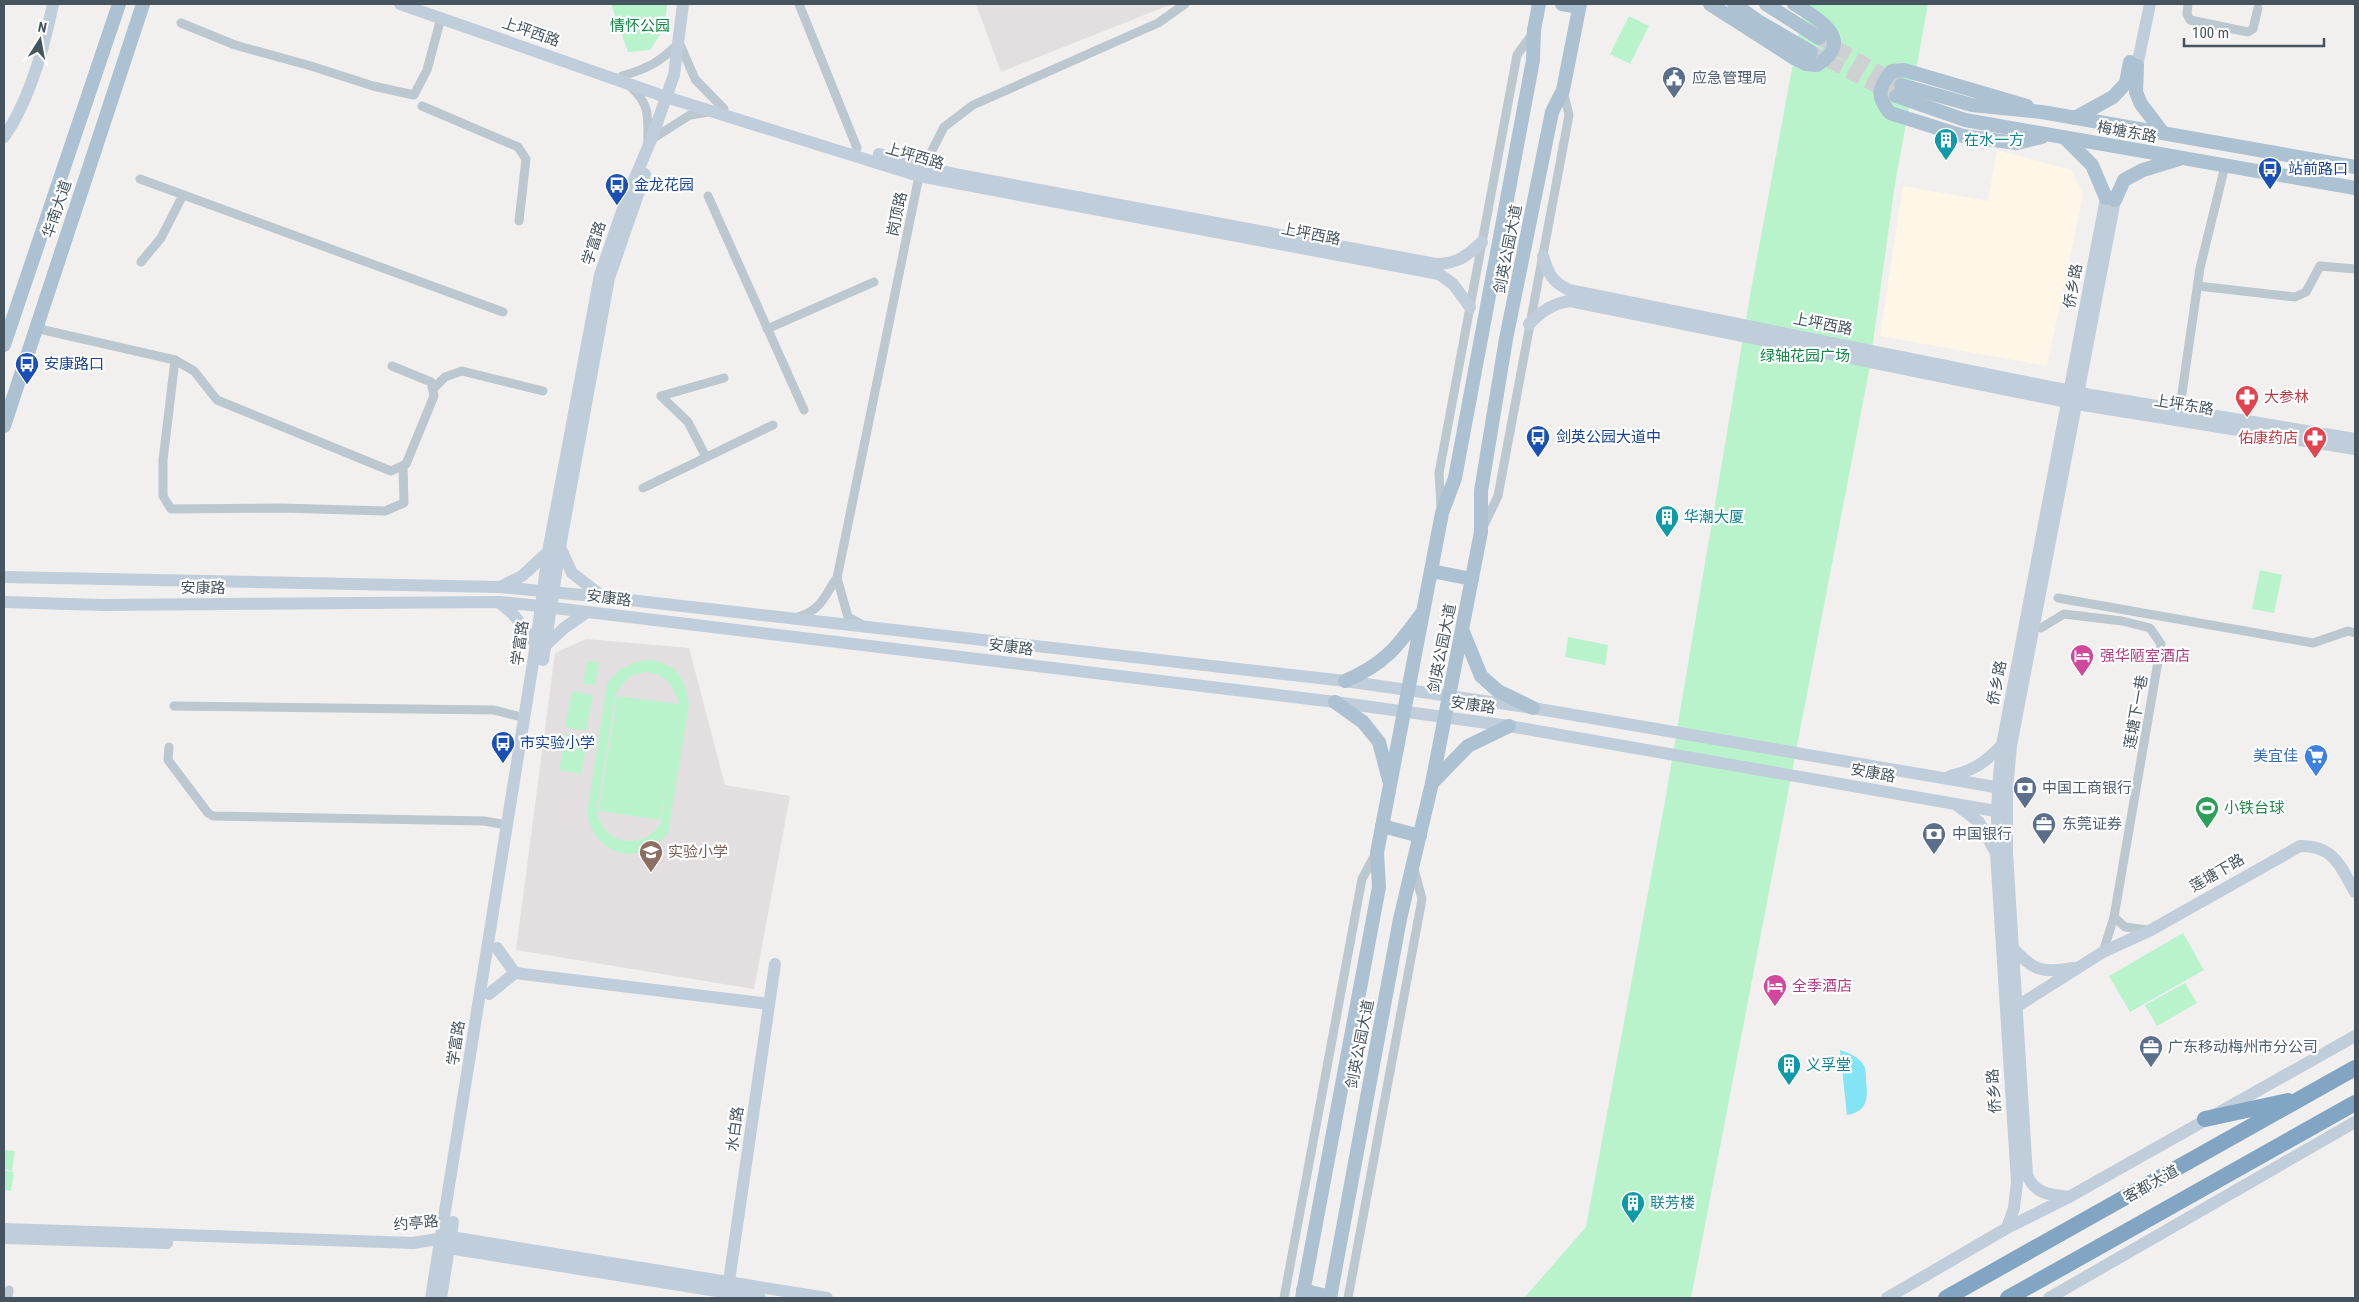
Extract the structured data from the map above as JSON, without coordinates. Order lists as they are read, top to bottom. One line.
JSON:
{"streets":{"highway":["客都大道"],"main road":["梅塘东路","华南大道","剑英公园大道"],"street":["上坪西路","岗顶路","学富路","侨乡路","上坪东路","安康路","莲塘下一巷","莲塘下路","水白路","约亭路"]},"crossings":[["上坪西路","岗顶路"],["上坪西路","学富路"],["上坪西路","侨乡路"],["上坪西路","上坪东路"],["学富路","安康路"],["学富路","约亭路"],["剑英公园大道","安康路"],["侨乡路","上坪东路"],["侨乡路","安康路"],["侨乡路","莲塘下路"],["莲塘下一巷","莲塘下路"],["水白路","约亭路"]],"parks":["情怀公园","绿轴花园广场"],"places":{"public building":["应急管理局"],"building":["在水一方","华潮大厦","义孚堂","联芳楼"],"bus stop":["站前路口","金龙花园","安康路口","剑英公园大道中","市实验小学"],"pharmacy":["大参林","佑康药店"],"hotel":["强华陋室酒店","全季酒店"],"supermarket":["美宜佳"],"bank":["中国工商银行","中国银行"],"sports":["小铁台球"],"office":["东莞证券","广东移动梅州市分公司"],"school or university":["实验小学"]},"scale_bar":"100 m","north":"top"}
